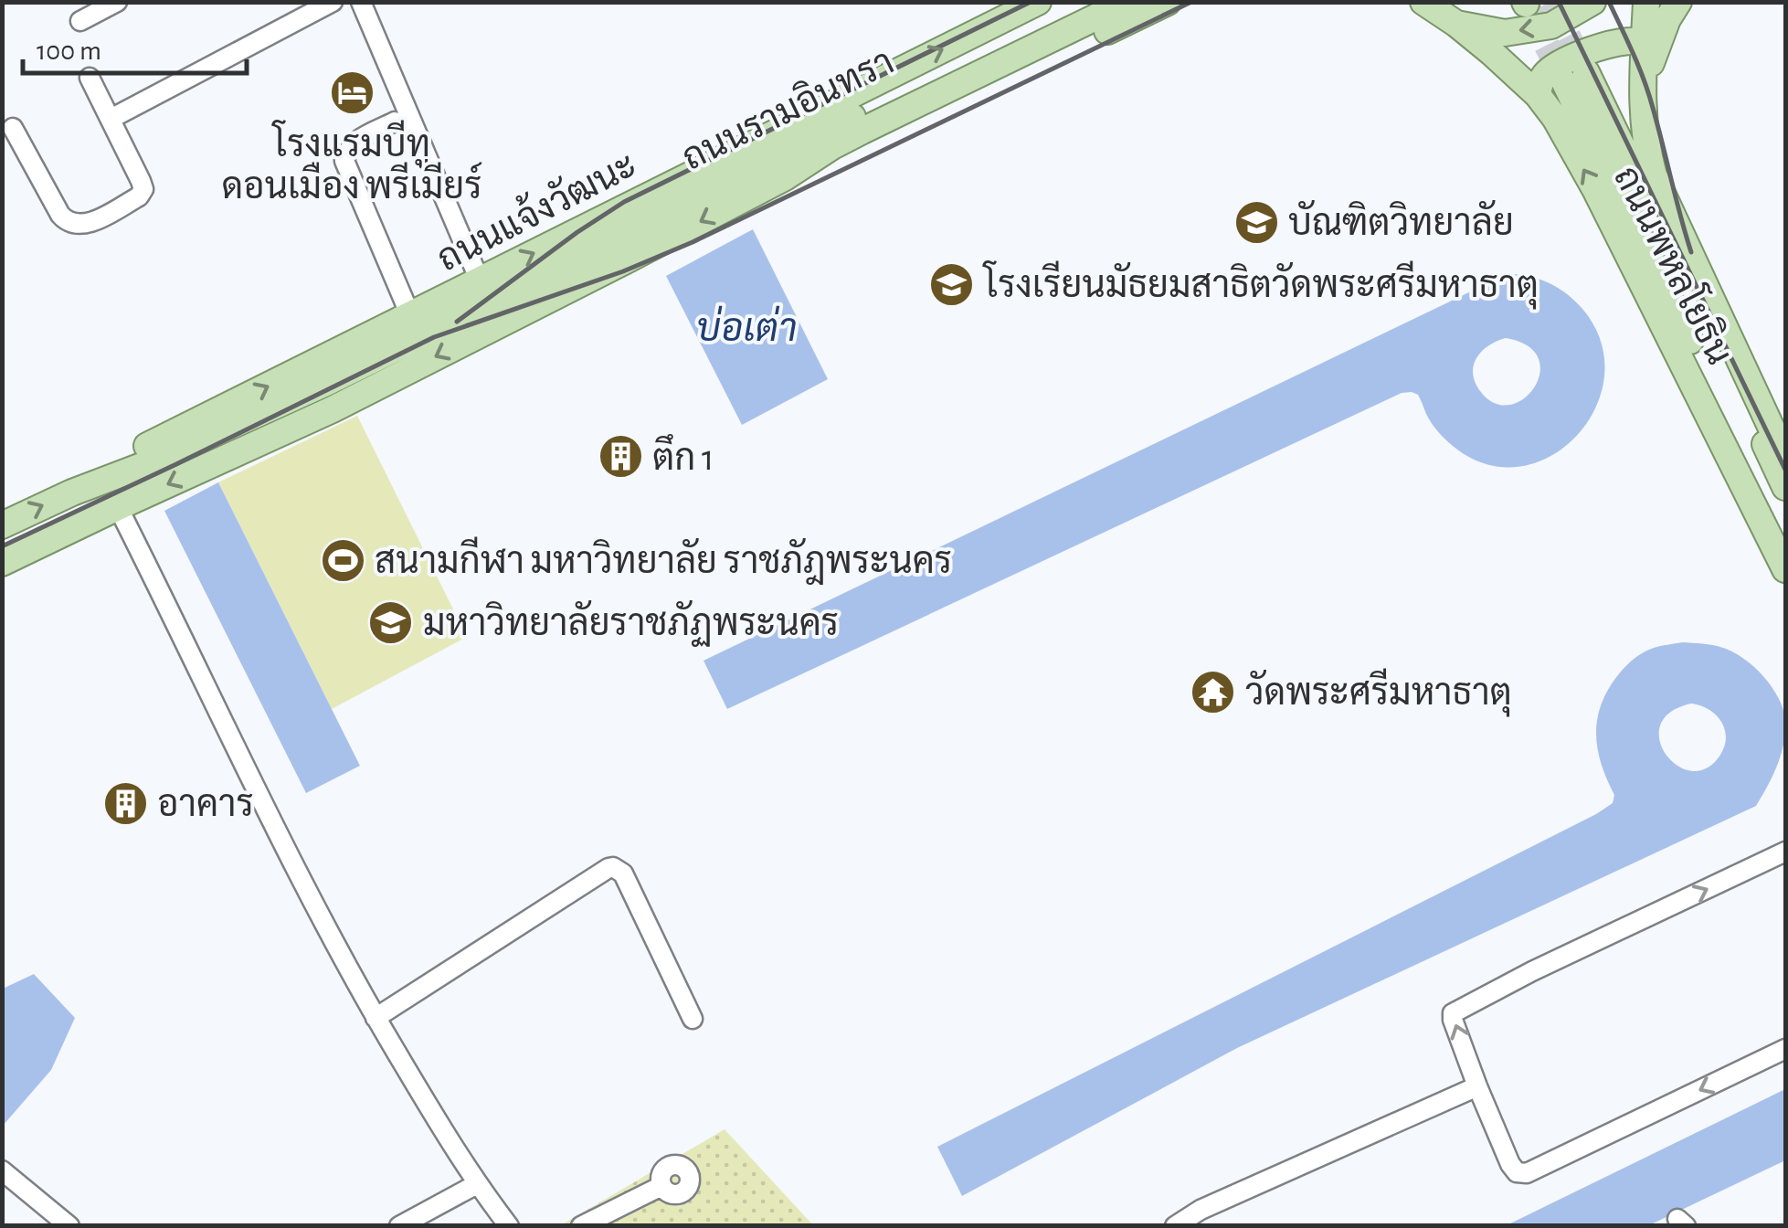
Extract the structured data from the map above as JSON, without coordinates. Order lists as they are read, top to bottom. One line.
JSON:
{"streets":{"main road":["ถนนรามอินทรา","ถนนแจ้งวัฒนะ","ถนนพหลโยธิน"]},"crossings":[["ถนนรามอินทรา","ถนนแจ้งวัฒนะ"]],"water":["บ่อเต่า"],"places":{"hotel":["โรงแรมบีทู ดอนเมือง พรีเมียร์"],"school or university":["บัณฑิตวิทยาลัย","โรงเรียนมัธยมสาธิตวัดพระศรีมหาธาตุ","มหาวิทยาลัยราชภัฏพระนคร"],"building":["ตึก 1","อาคาร"],"sports":["สนามกีฬา มหาวิทยาลัย ราชภัฎพระนคร"],"temple":["วัดพระศรีมหาธาตุ"]},"scale_bar":"100 m"}
